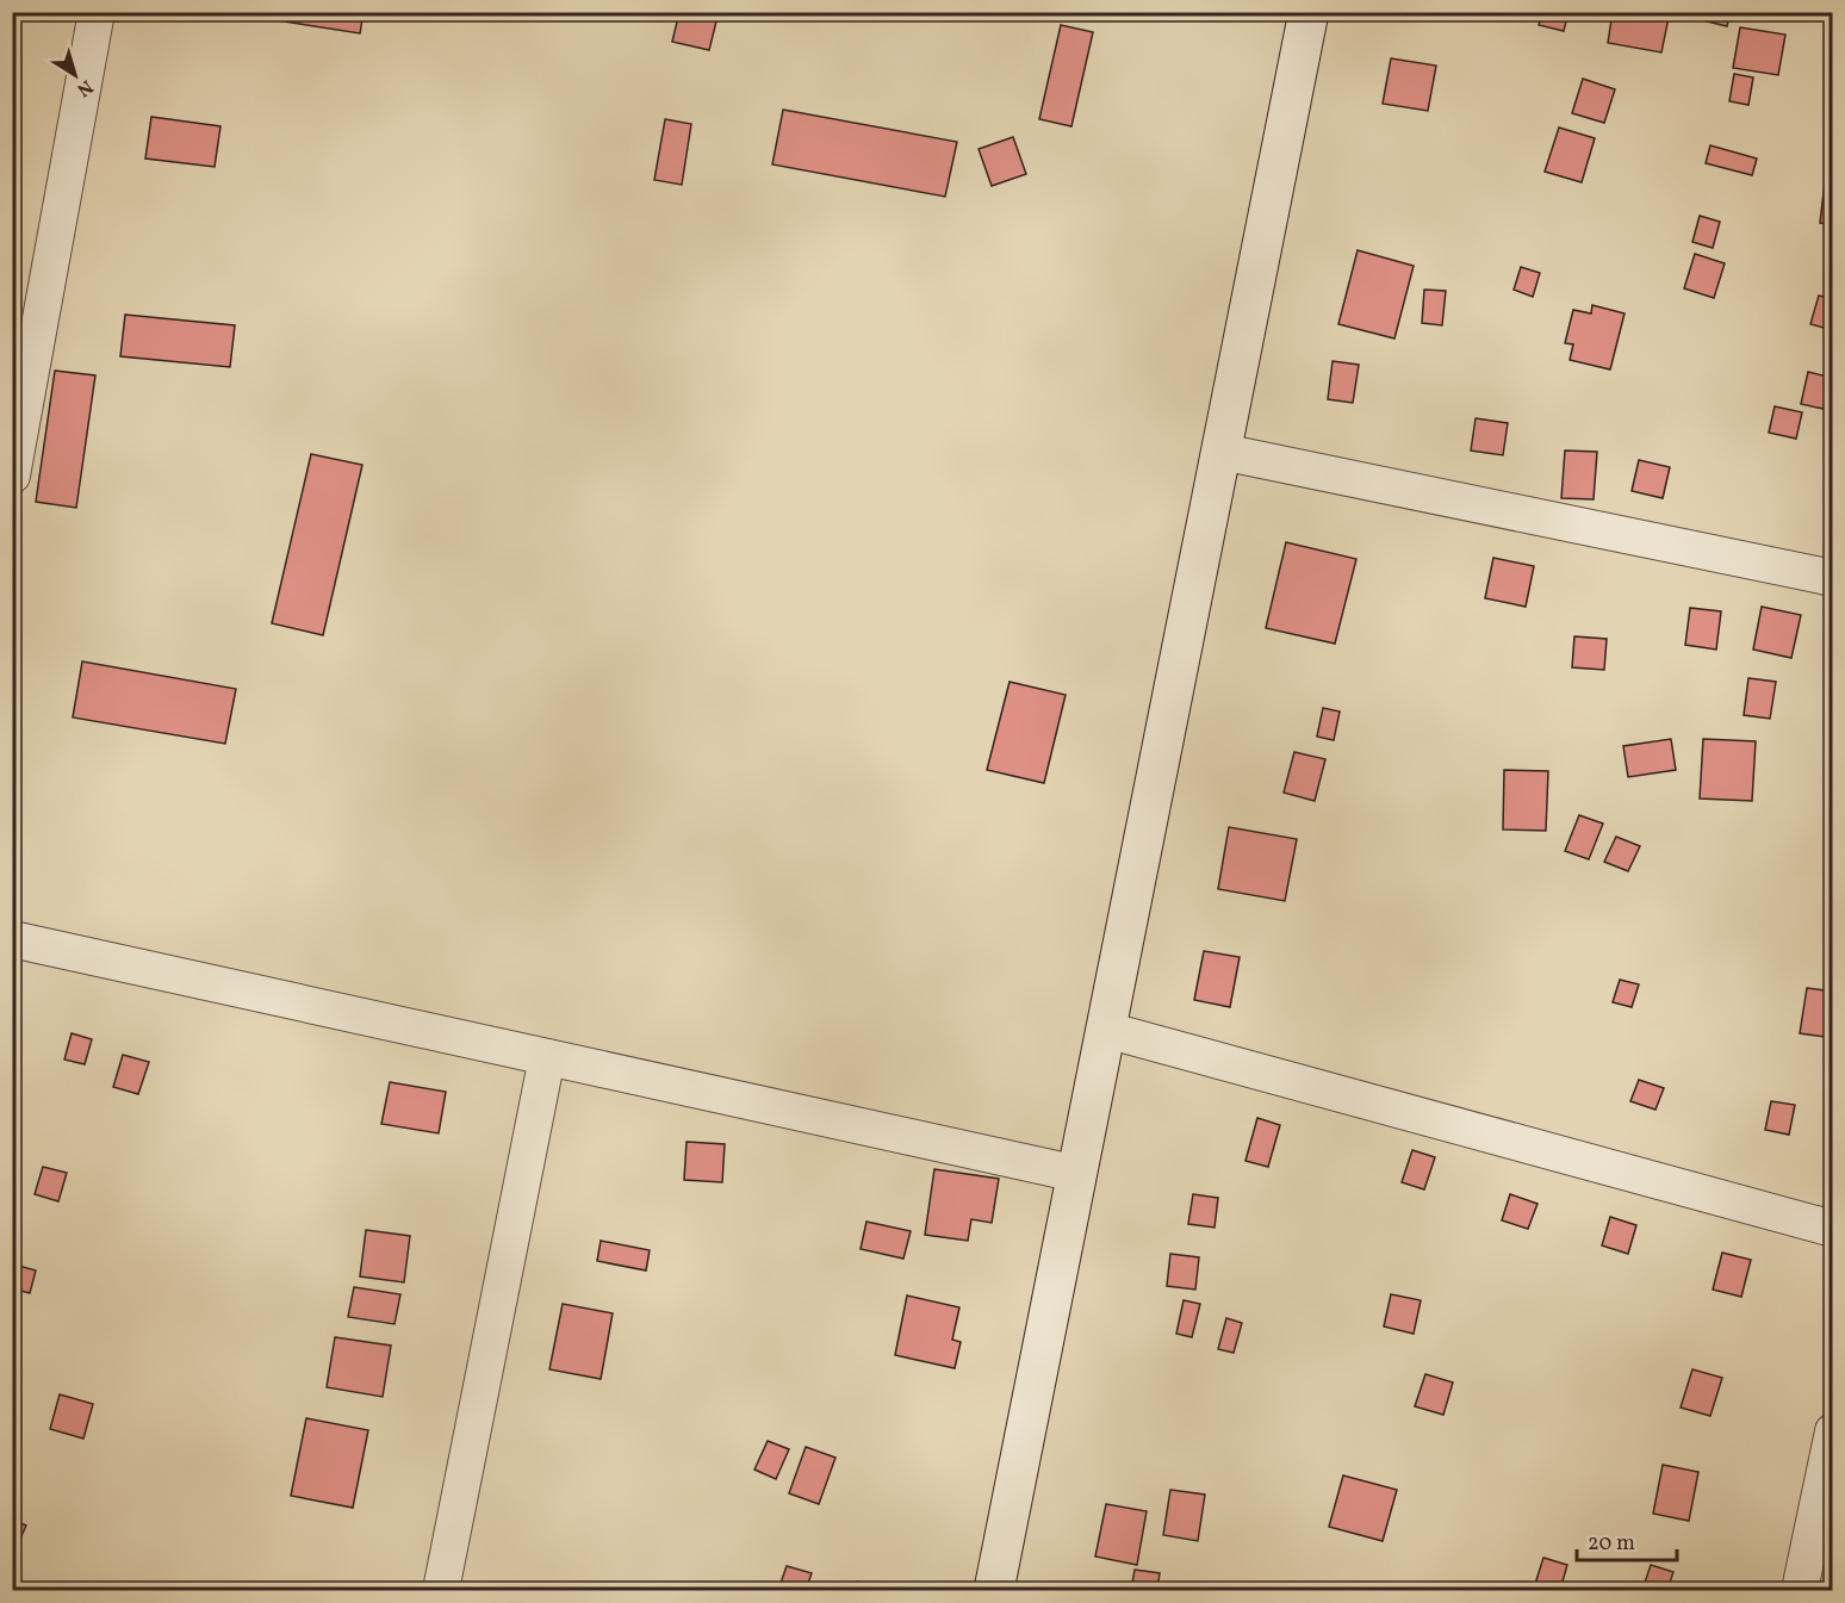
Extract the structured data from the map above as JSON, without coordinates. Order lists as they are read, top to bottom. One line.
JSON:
{"scale_bar":"20 m","north":"bottom right"}
